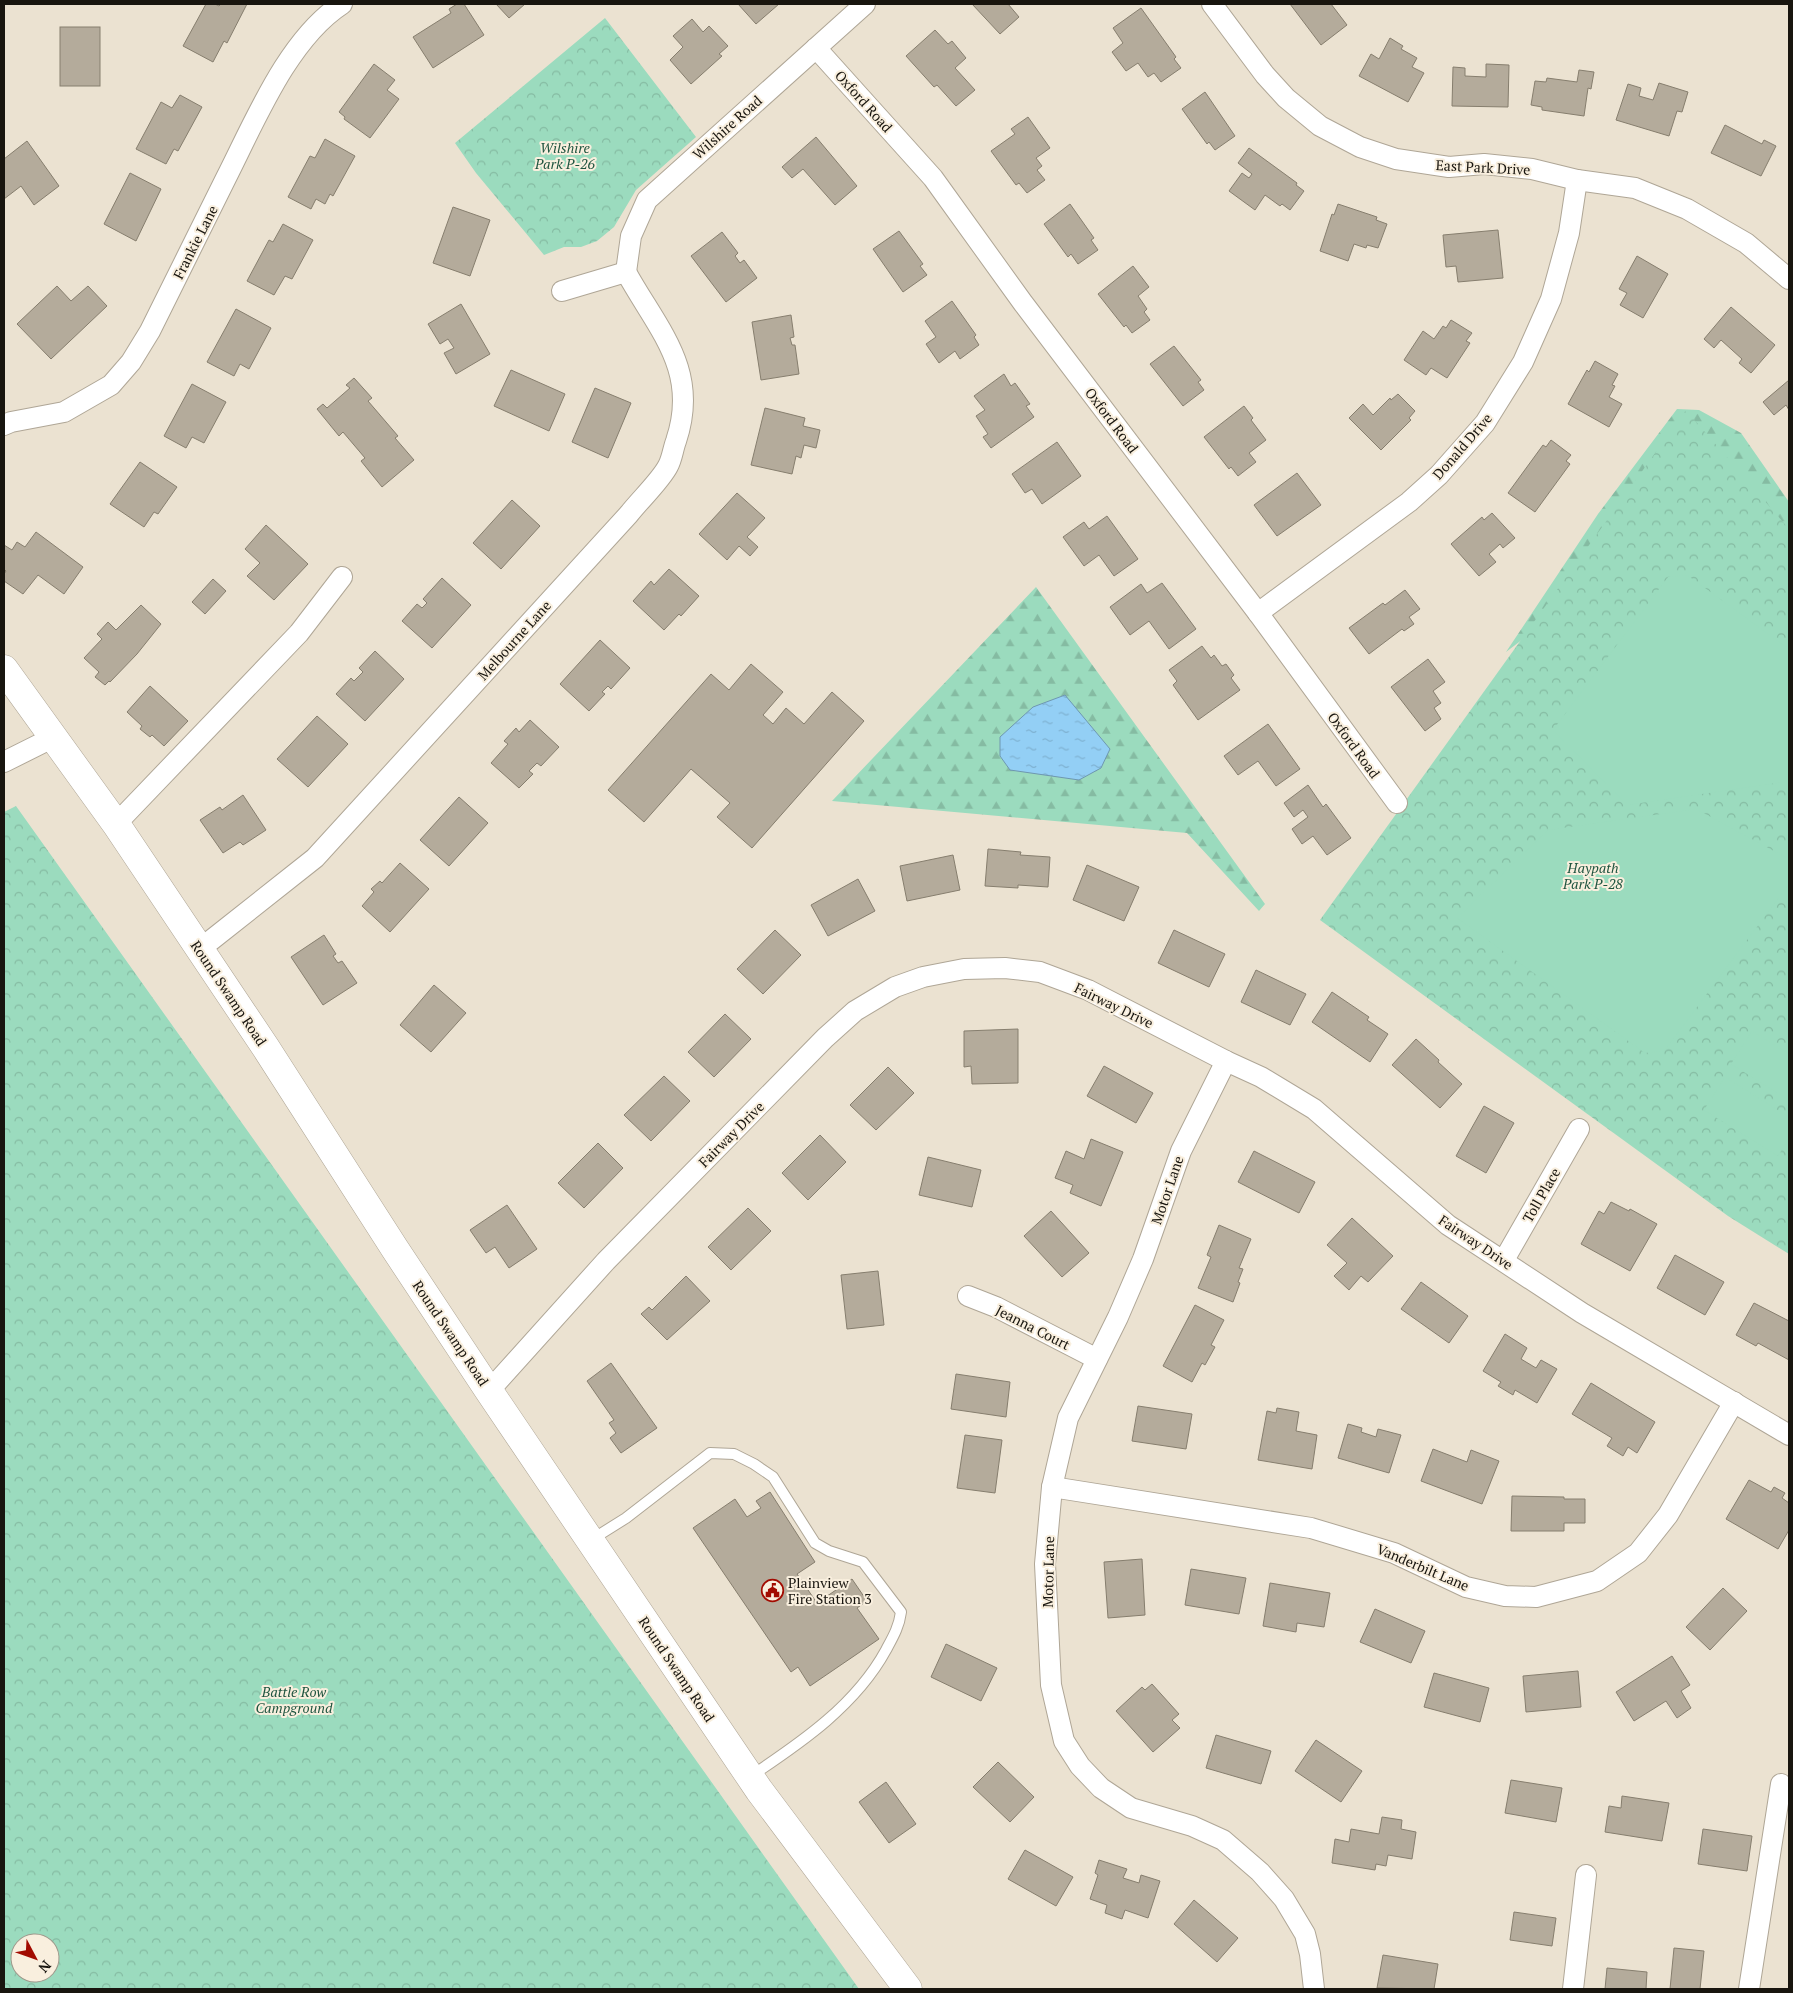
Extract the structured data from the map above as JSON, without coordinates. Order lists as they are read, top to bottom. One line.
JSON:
{"streets":{"main road":["Round Swamp Road"],"street":["Oxford Road","Wilshire Road","East Park Drive","Frankie Lane","Donald Drive","Melbourne Lane","Fairway Drive","Motor Lane","Toll Place","Jeanna Court","Vanderbilt Lane"]},"crossings":[["Oxford Road","Wilshire Road"],["Oxford Road","Donald Drive"],["Wilshire Road","Melbourne Lane"],["East Park Drive","Donald Drive"],["Melbourne Lane","Round Swamp Road"],["Round Swamp Road","Fairway Drive"],["Fairway Drive","Motor Lane"],["Fairway Drive","Toll Place"],["Fairway Drive","Vanderbilt Lane"],["Motor Lane","Jeanna Court"],["Motor Lane","Vanderbilt Lane"]],"parks":["Wilshire Park P-26","Haypath Park P-28","Battle Row Campground"],"places":{"public building":["Plainview Fire Station 3"]},"north":"bottom right"}
